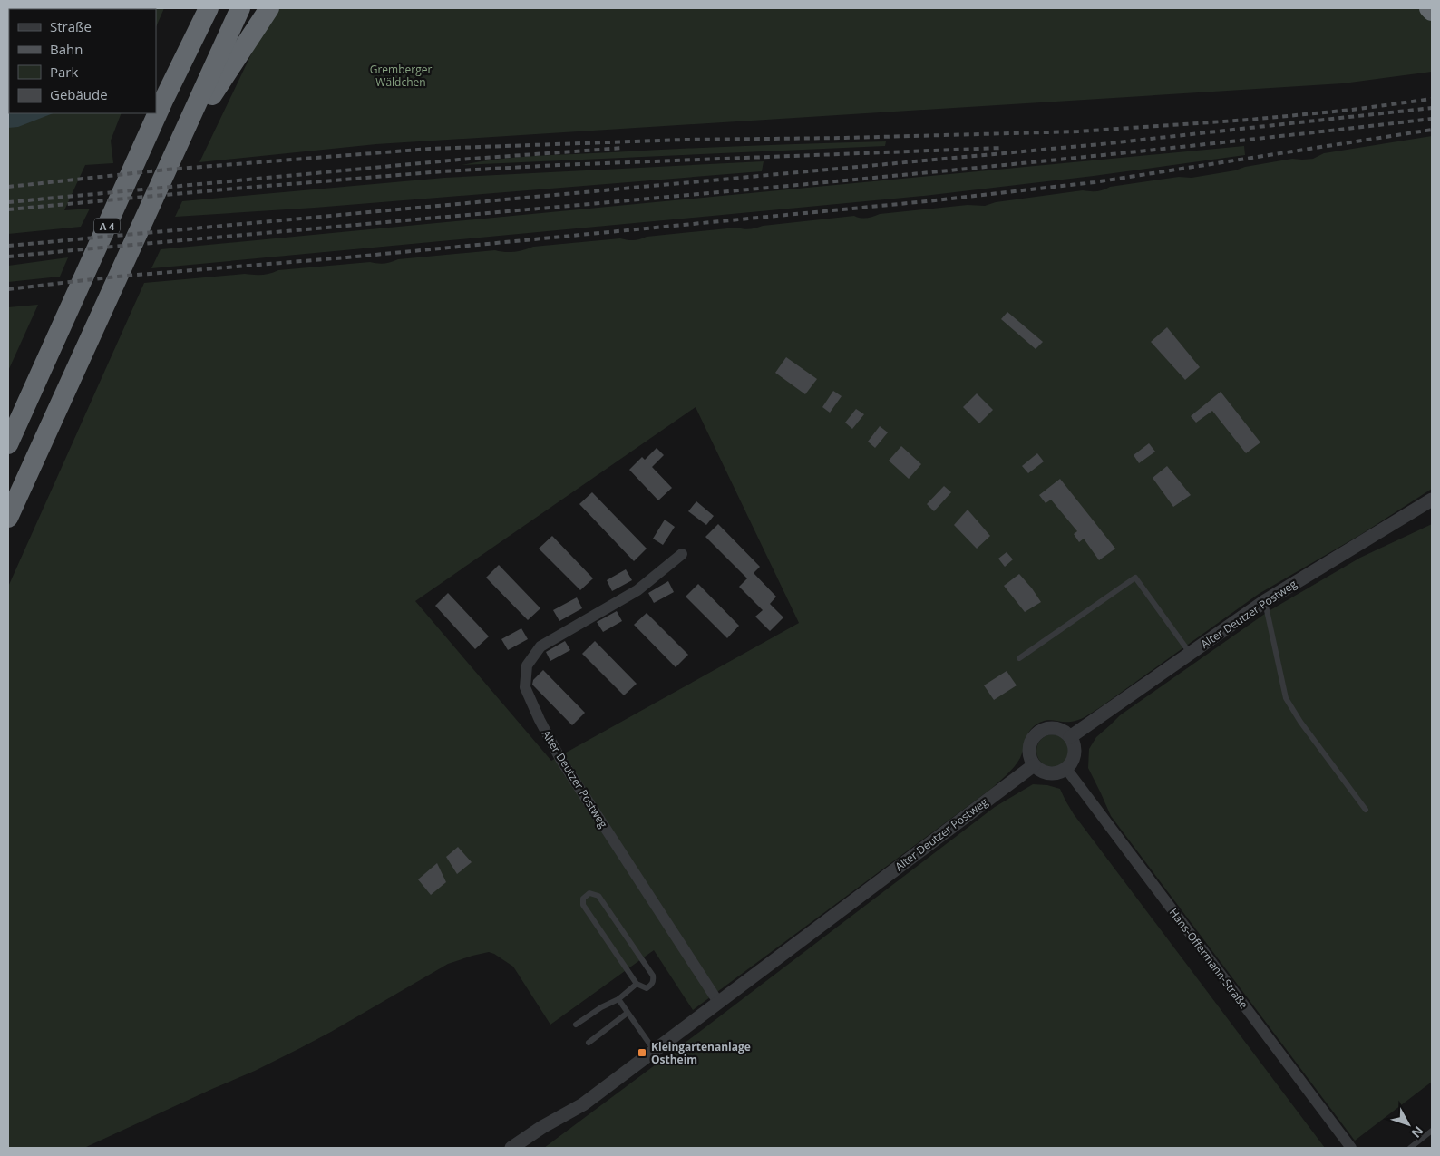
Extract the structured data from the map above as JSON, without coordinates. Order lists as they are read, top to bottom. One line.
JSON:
{"streets":{"highway":["A 4"],"street":["Alter Deutzer Postweg","Hans-Offermann-Straße"]},"crossings":[["Alter Deutzer Postweg","Hans-Offermann-Straße"]],"parks":["Gremberger Wäldchen"],"places":{"transit":["Kleingartenanlage Ostheim"]},"legend":["Straße","Bahn","Park","Gebäude"],"north":"bottom right"}
